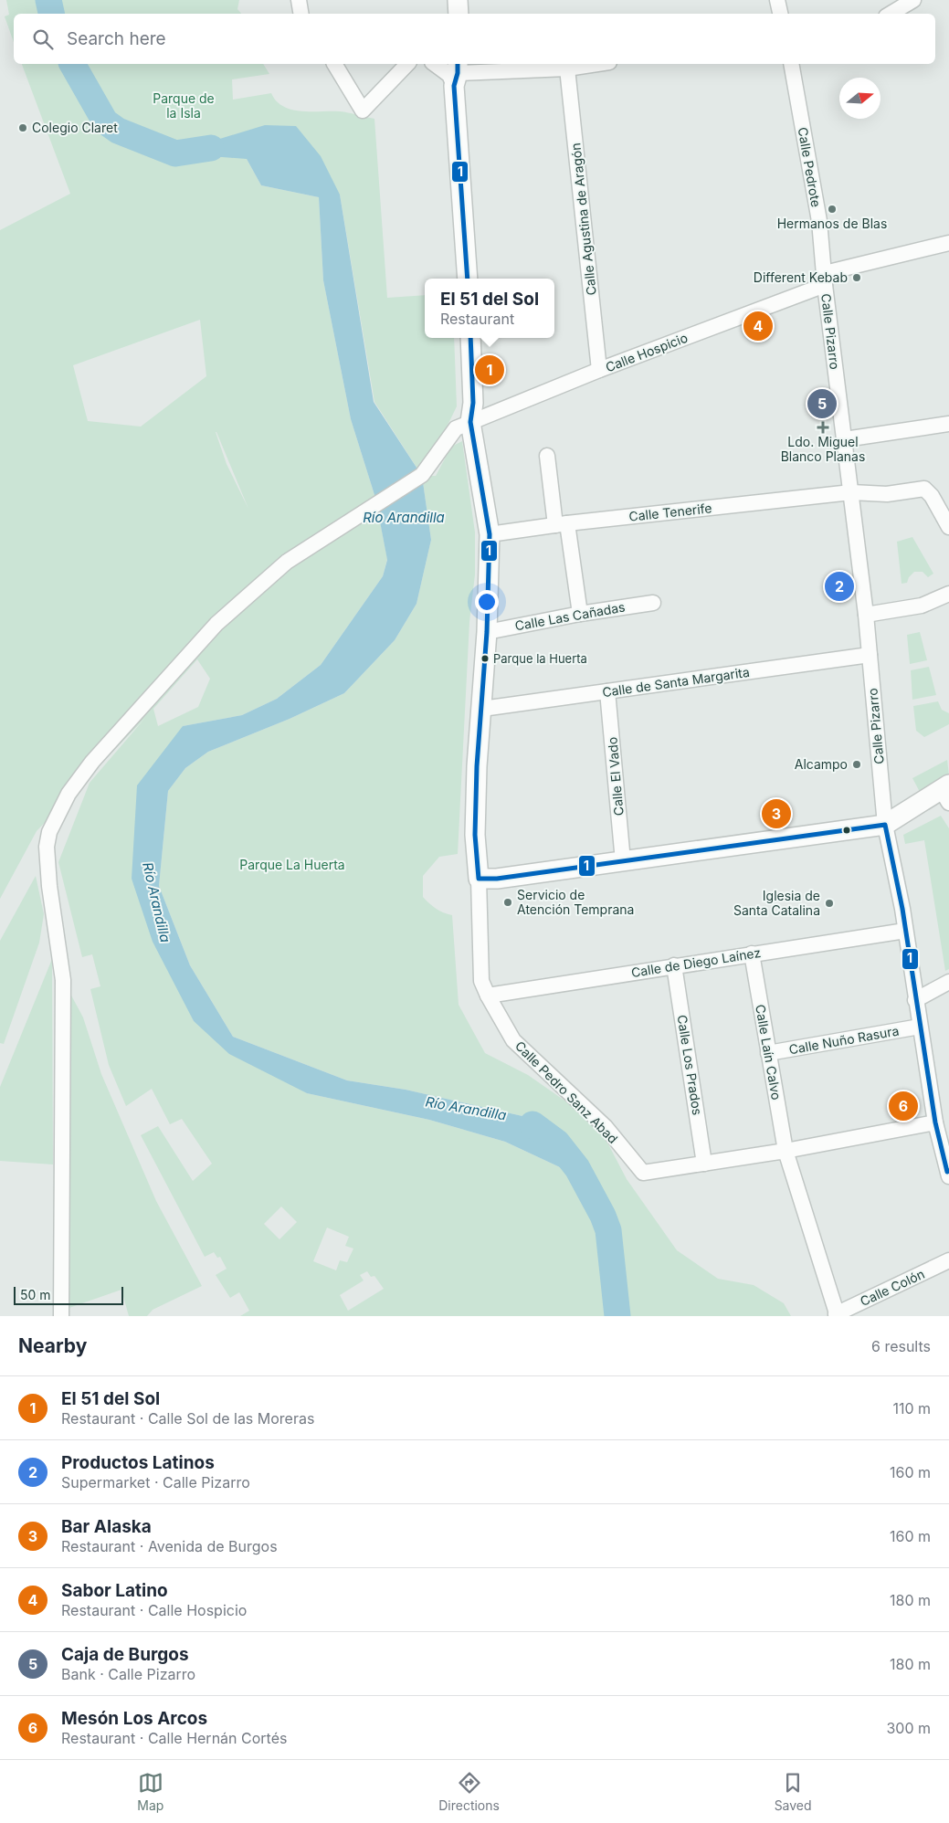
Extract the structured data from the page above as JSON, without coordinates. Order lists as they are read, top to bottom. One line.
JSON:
{"streets":{"street":["Calle Pedrote","Calle Agustina de Aragón","Calle Pizarro","Calle Hospicio","Calle Tenerife","Calle Las Cañadas","Calle de Santa Margarita","Calle El Vado","Calle de Diego Laínez","Calle Nuño Rasura","Calle Laín Calvo","Calle Los Prados","Calle Pedro Sanz Abad","Calle Colón"]},"crossings":[["Calle Pedrote","Calle Pizarro"],["Calle Pedrote","Calle Hospicio"],["Calle Agustina de Aragón","Calle Hospicio"],["Calle Pizarro","Calle Hospicio"],["Calle Pizarro","Calle Tenerife"],["Calle Pizarro","Calle de Santa Margarita"],["Calle Pizarro","Calle de Diego Laínez"],["Calle Pizarro","Calle Nuño Rasura"],["Calle Pizarro","Calle Pedro Sanz Abad"],["Calle Hospicio","Calle Pedro Sanz Abad"],["Calle Tenerife","Calle Pedro Sanz Abad"],["Calle Las Cañadas","Calle Pedro Sanz Abad"],["Calle de Santa Margarita","Calle El Vado"],["Calle de Santa Margarita","Calle Pedro Sanz Abad"],["Calle de Diego Laínez","Calle Laín Calvo"],["Calle de Diego Laínez","Calle Los Prados"],["Calle de Diego Laínez","Calle Pedro Sanz Abad"],["Calle Nuño Rasura","Calle Laín Calvo"],["Calle Laín Calvo","Calle Pedro Sanz Abad"],["Calle Los Prados","Calle Pedro Sanz Abad"]],"water":["Río Arandilla"],"parks":["Parque de la Isla","Parque La Huerta"],"places":{"other":["Colegio Claret","Hermanos de Blas","Different Kebab","Parque la Huerta","Alcampo","Servicio de Atención Temprana","Iglesia de Santa Catalina"],"health":["Ldo. Miguel Blanco Planas"]},"lines":["transit line 1"],"scale_bar":"50 m","north":"right","page":{"search":"Search here","popup":["El 51 del Sol","Restaurant"],"pins":["4","1","5","2","3","6"],"scale":"50 m","heading":["Nearby","6 results"],"list":[{"mark":"1","name":"El 51 del Sol","note":"Restaurant · Calle Sol de las Moreras","value":"110 m"},{"mark":"2","name":"Productos Latinos","note":"Supermarket · Calle Pizarro","value":"160 m"},{"mark":"3","name":"Bar Alaska","note":"Restaurant · Avenida de Burgos","value":"160 m"},{"mark":"4","name":"Sabor Latino","note":"Restaurant · Calle Hospicio","value":"180 m"},{"mark":"5","name":"Caja de Burgos","note":"Bank · Calle Pizarro","value":"180 m"},{"mark":"6","name":"Mesón Los Arcos","note":"Restaurant · Calle Hernán Cortés","value":"300 m"}],"nav":["Map","Directions","Saved"]}}
